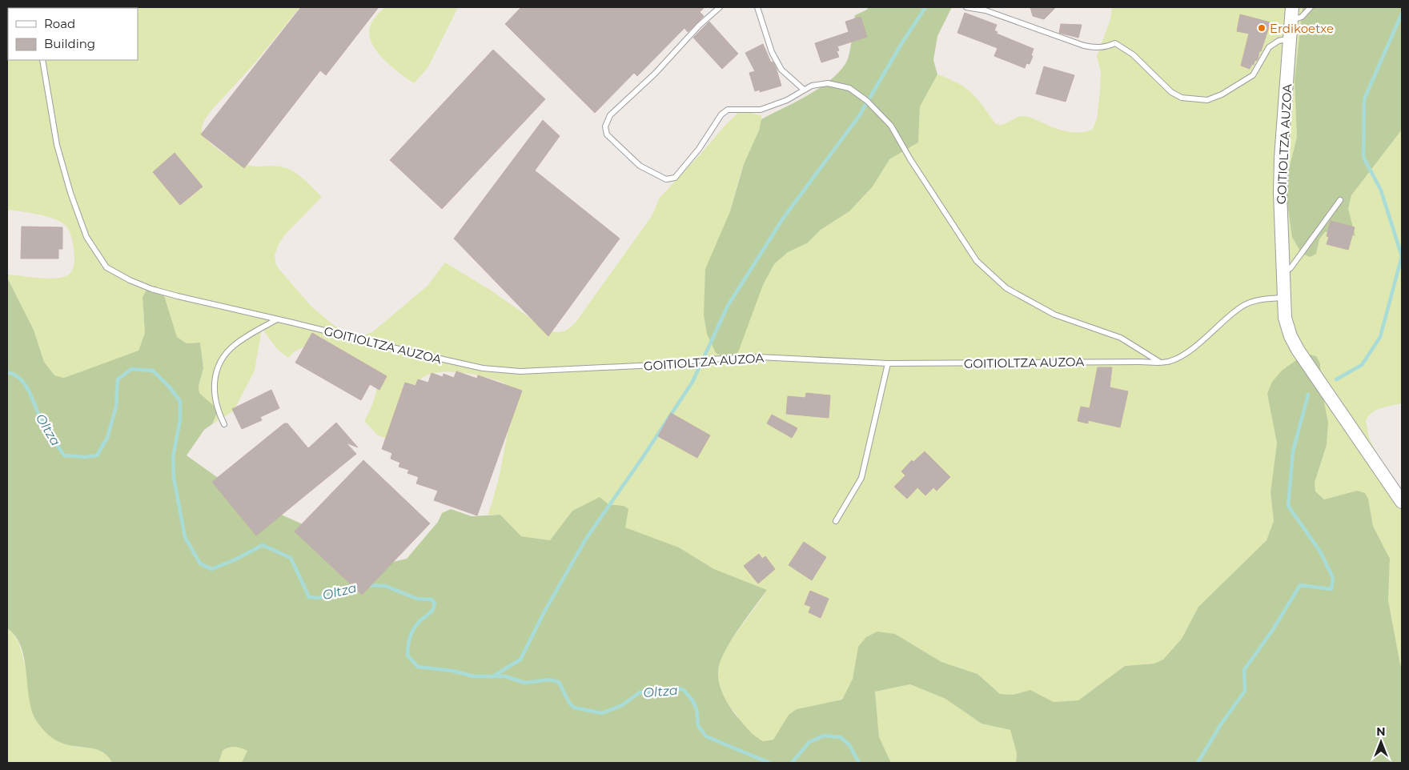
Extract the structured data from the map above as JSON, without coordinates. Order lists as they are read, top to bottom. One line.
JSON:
{"streets":{"street":["GOITIOLTZA AUZOA"]},"water":["Oltza"],"places":["Erdikoetxe"],"legend":["Road","Building"],"north":"top"}
